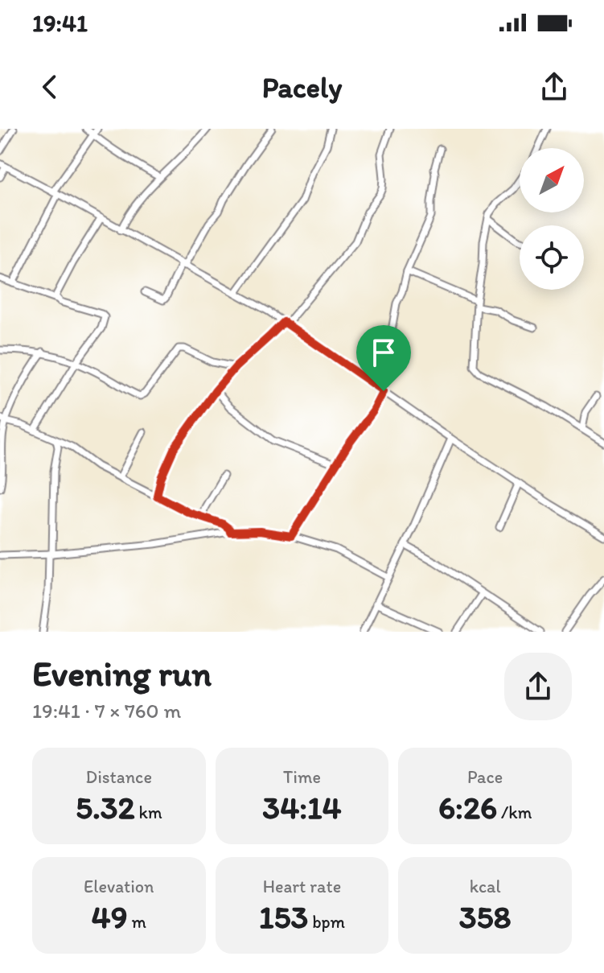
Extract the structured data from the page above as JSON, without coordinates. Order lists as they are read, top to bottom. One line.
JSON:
{"north":"top right","page":{"status":"19:41","header":"Pacely","heading":["Evening run","19:41 · 7 × 760 m"],"stats":[["Distance","5.32 km"],["Time","34:14"],["Pace","6:26 /km"],["Elevation","49 m"],["Heart rate","153 bpm"],["kcal","358"]]}}
